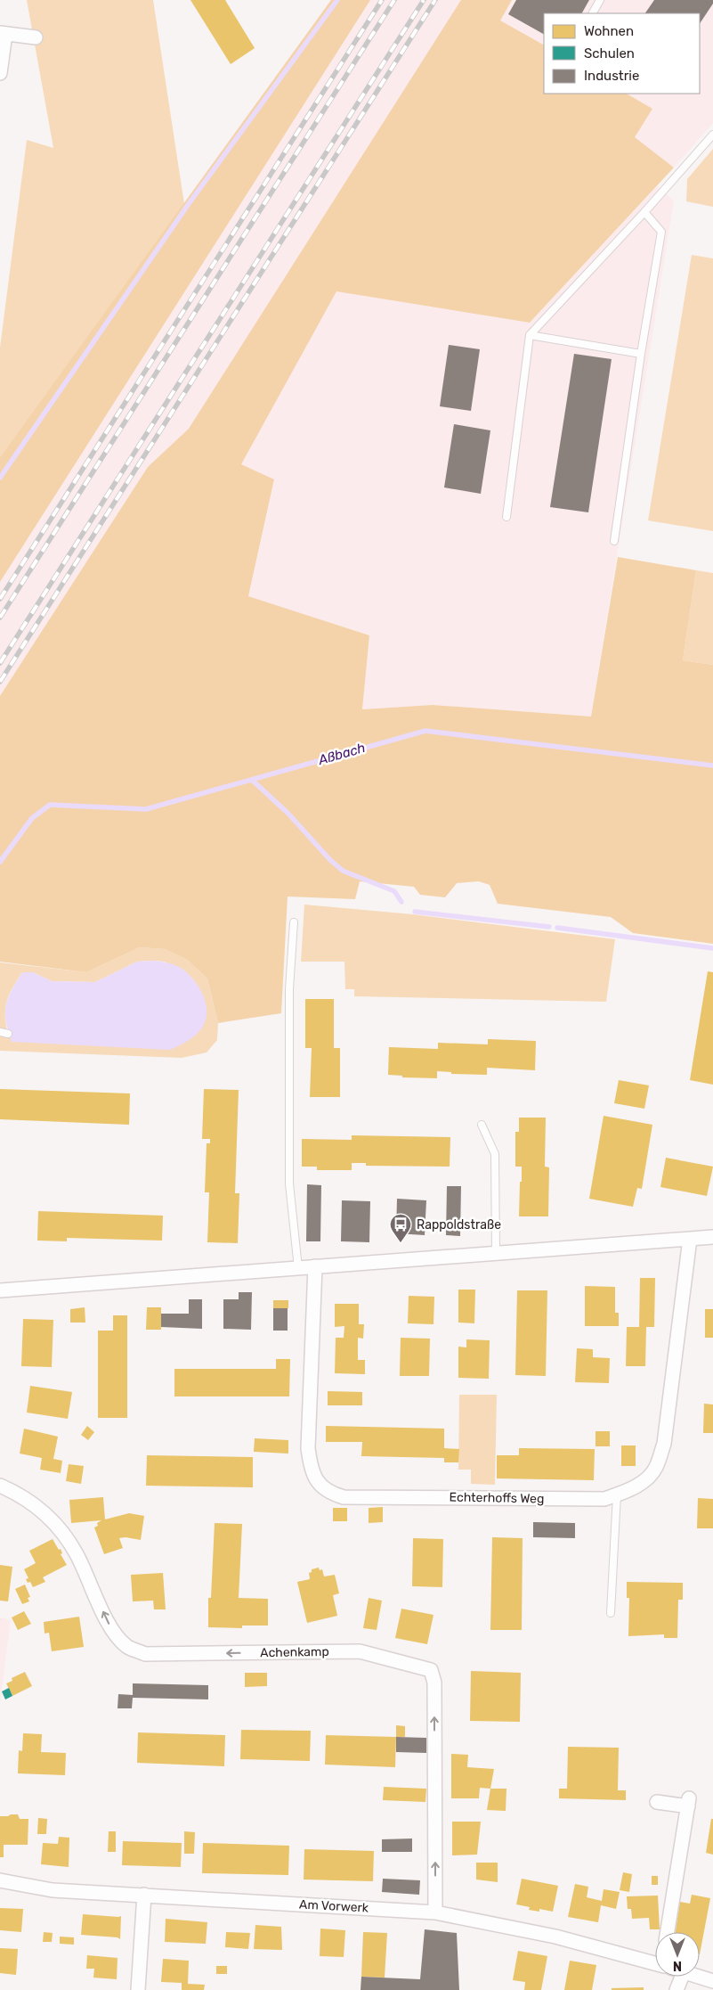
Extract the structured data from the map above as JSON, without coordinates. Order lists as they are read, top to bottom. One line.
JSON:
{"streets":{"street":["Echterhoffs Weg","Achenkamp","Am Vorwerk"]},"crossings":[["Achenkamp","Am Vorwerk"]],"one_way":["Achenkamp"],"water":["Aßbach"],"places":{"bus stop":["Rappoldstraße"]},"legend":["Wohnen","Schulen","Industrie"],"north":"bottom"}
